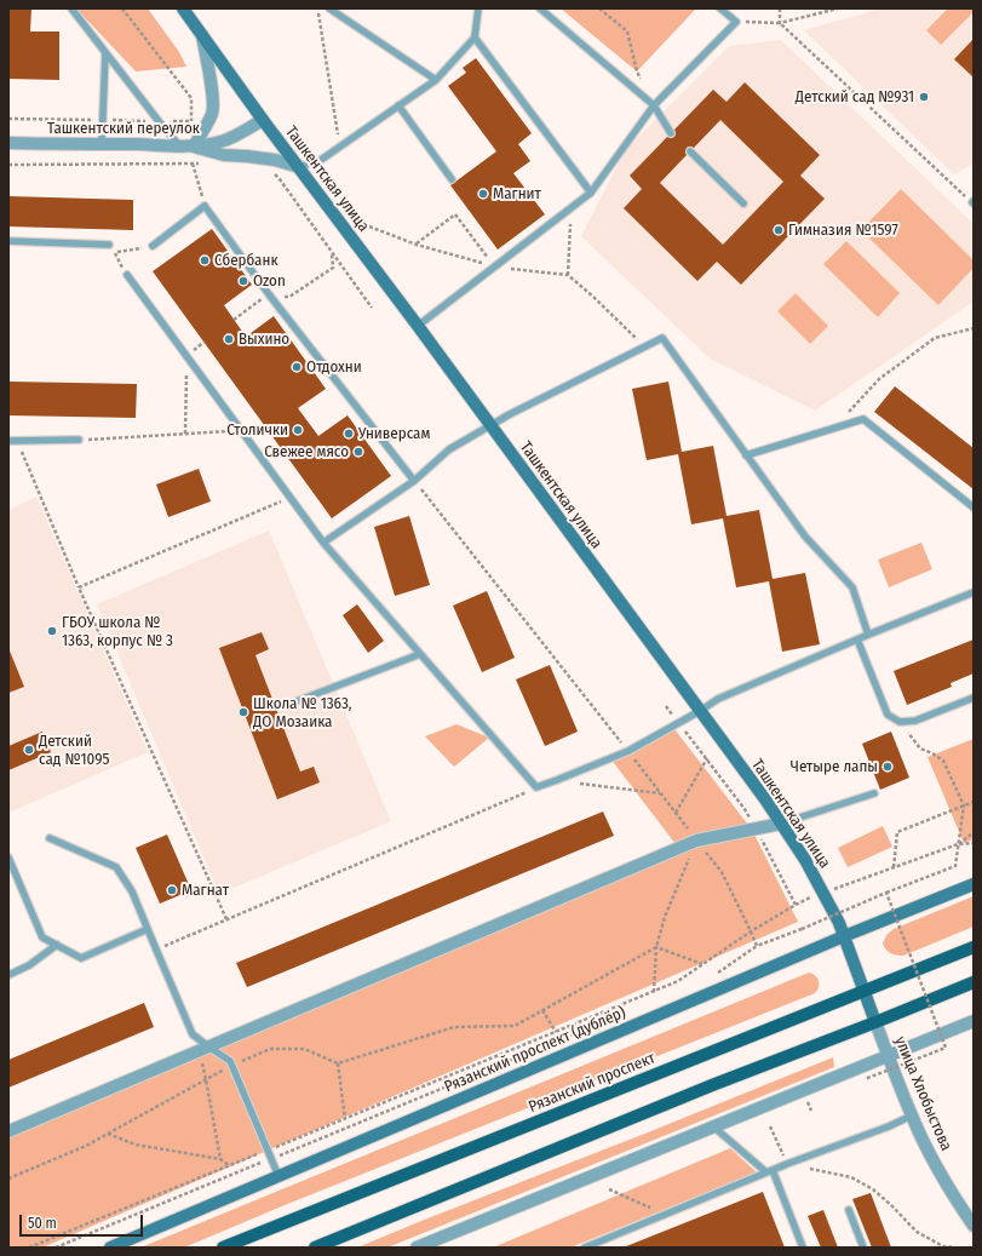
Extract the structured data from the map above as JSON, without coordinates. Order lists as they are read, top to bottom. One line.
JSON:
{"streets":{"main road":["Ташкентская улица","Рязанский проспект (дублёр)","Рязанский проспект"],"street":["Ташкентский переулок","улица Хлобыстова"]},"crossings":[["Ташкентский переулок","Ташкентская улица"],["Ташкентская улица","Рязанский проспект (дублёр)"],["Ташкентская улица","Рязанский проспект"],["Ташкентская улица","улица Хлобыстова"]],"places":["Детский сад №931","Магнит","Гимназия №1597","Сбербанк","Ozon","Выхино","Отдохни","Столички","Универсам","Свежее мясо","ГБОУ школа № 1363, корпус № 3","Школа № 1363, ДО Мозаика","Детский сад №1095","Четыре лапы","Магнат"],"scale_bar":"50 m"}
